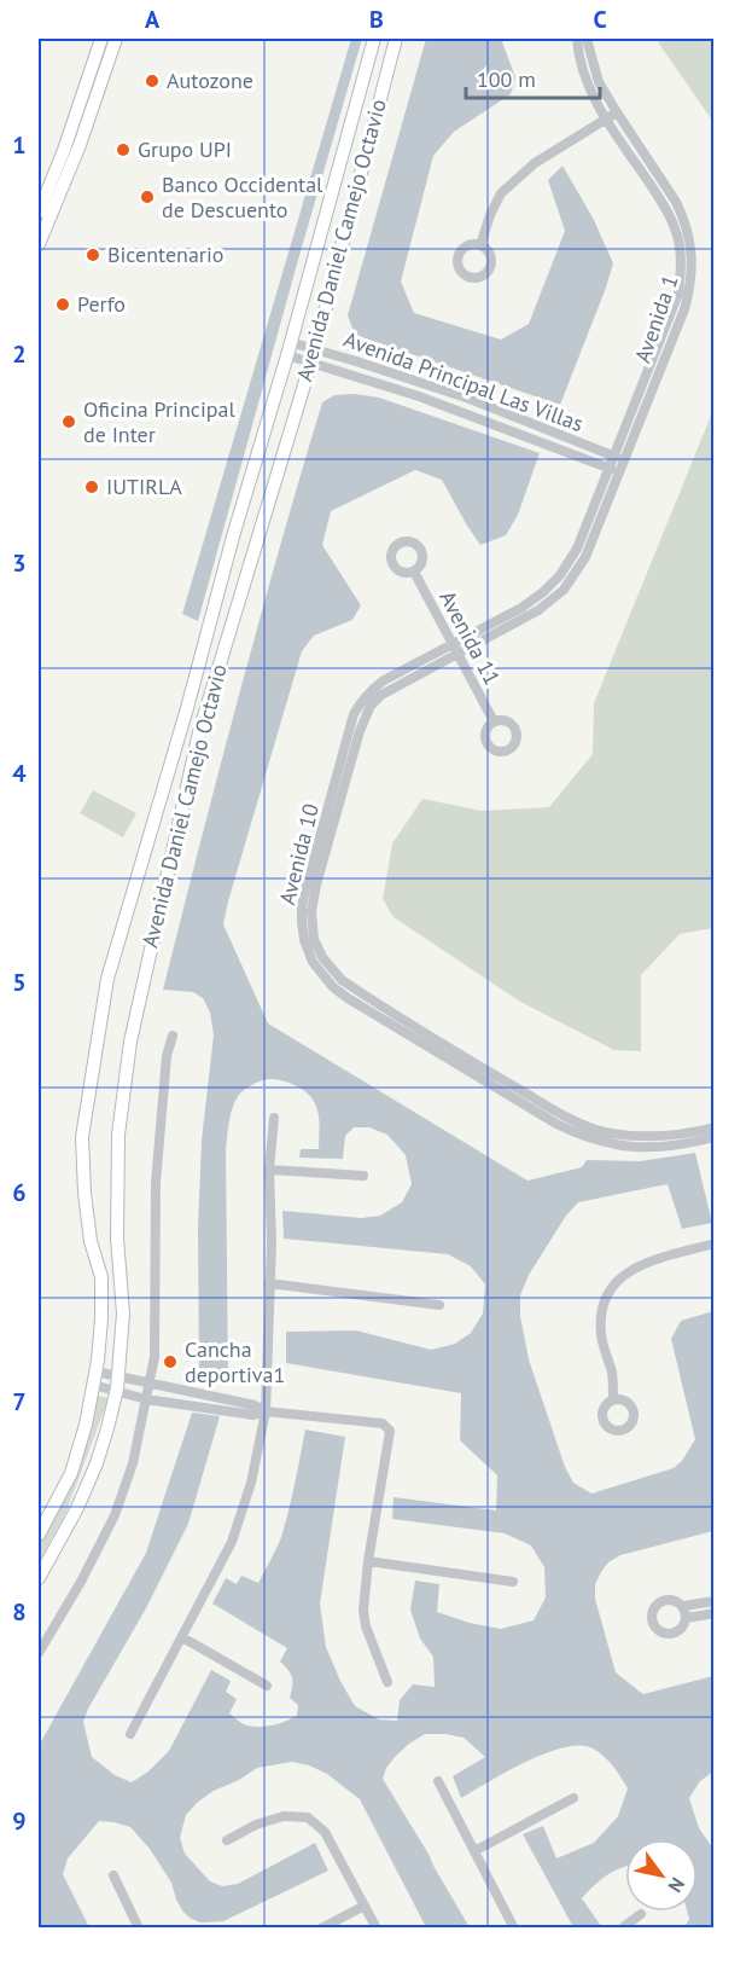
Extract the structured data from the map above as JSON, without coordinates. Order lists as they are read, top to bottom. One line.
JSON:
{"streets":{"main road":["Avenida Daniel Camejo Octavio"],"street":["Avenida 1","Avenida Principal Las Villas","Avenida 11","Avenida 10"]},"crossings":[["Avenida Daniel Camejo Octavio","Avenida Principal Las Villas"],["Avenida 1","Avenida Principal Las Villas"],["Avenida 1","Avenida 10"],["Avenida Principal Las Villas","Avenida 10"],["Avenida 11","Avenida 10"]],"places":["Autozone","Grupo UPI","Banco Occidental de Descuento","Bicentenario","Perfo","Oficina Principal de Inter","IUTIRLA","Cancha deportiva1"],"scale_bar":"100 m","north":"bottom right","grid":{"columns":["A","B","C"],"rows":["1","2","3","4","5","6","7","8","9"]}}
